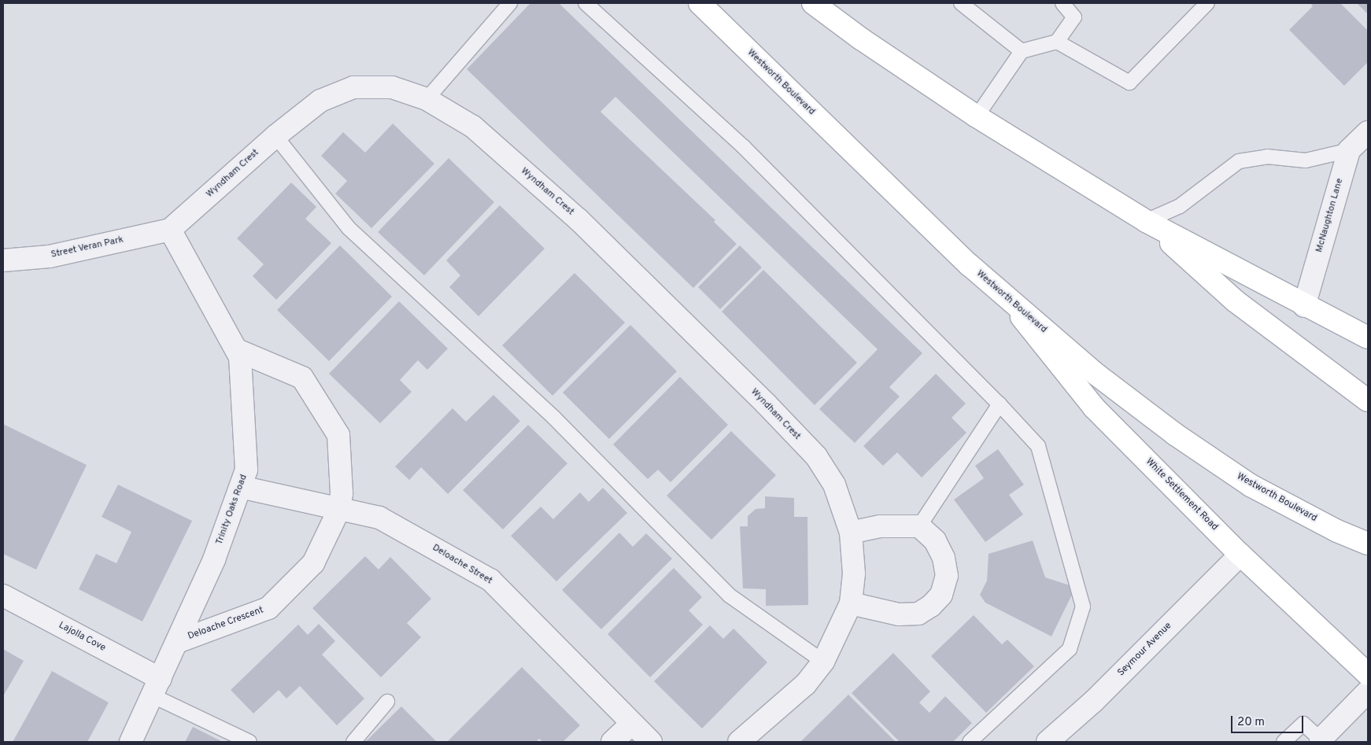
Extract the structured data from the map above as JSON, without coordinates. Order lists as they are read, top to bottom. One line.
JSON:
{"streets":{"main road":["Westworth Boulevard","White Settlement Road"],"street":["Wyndham Crest","McNaughton Lane","Street Veran Park","Trinity Oaks Road","Deloache Street","Deloache Crescent","Lajolla Cove","Seymour Avenue"]},"crossings":[["Westworth Boulevard","White Settlement Road"],["Wyndham Crest","Street Veran Park"],["Wyndham Crest","Trinity Oaks Road"],["Street Veran Park","Trinity Oaks Road"],["White Settlement Road","Seymour Avenue"],["Trinity Oaks Road","Deloache Street"],["Trinity Oaks Road","Deloache Crescent"],["Trinity Oaks Road","Lajolla Cove"],["Deloache Street","Deloache Crescent"]],"scale_bar":"20 m"}
